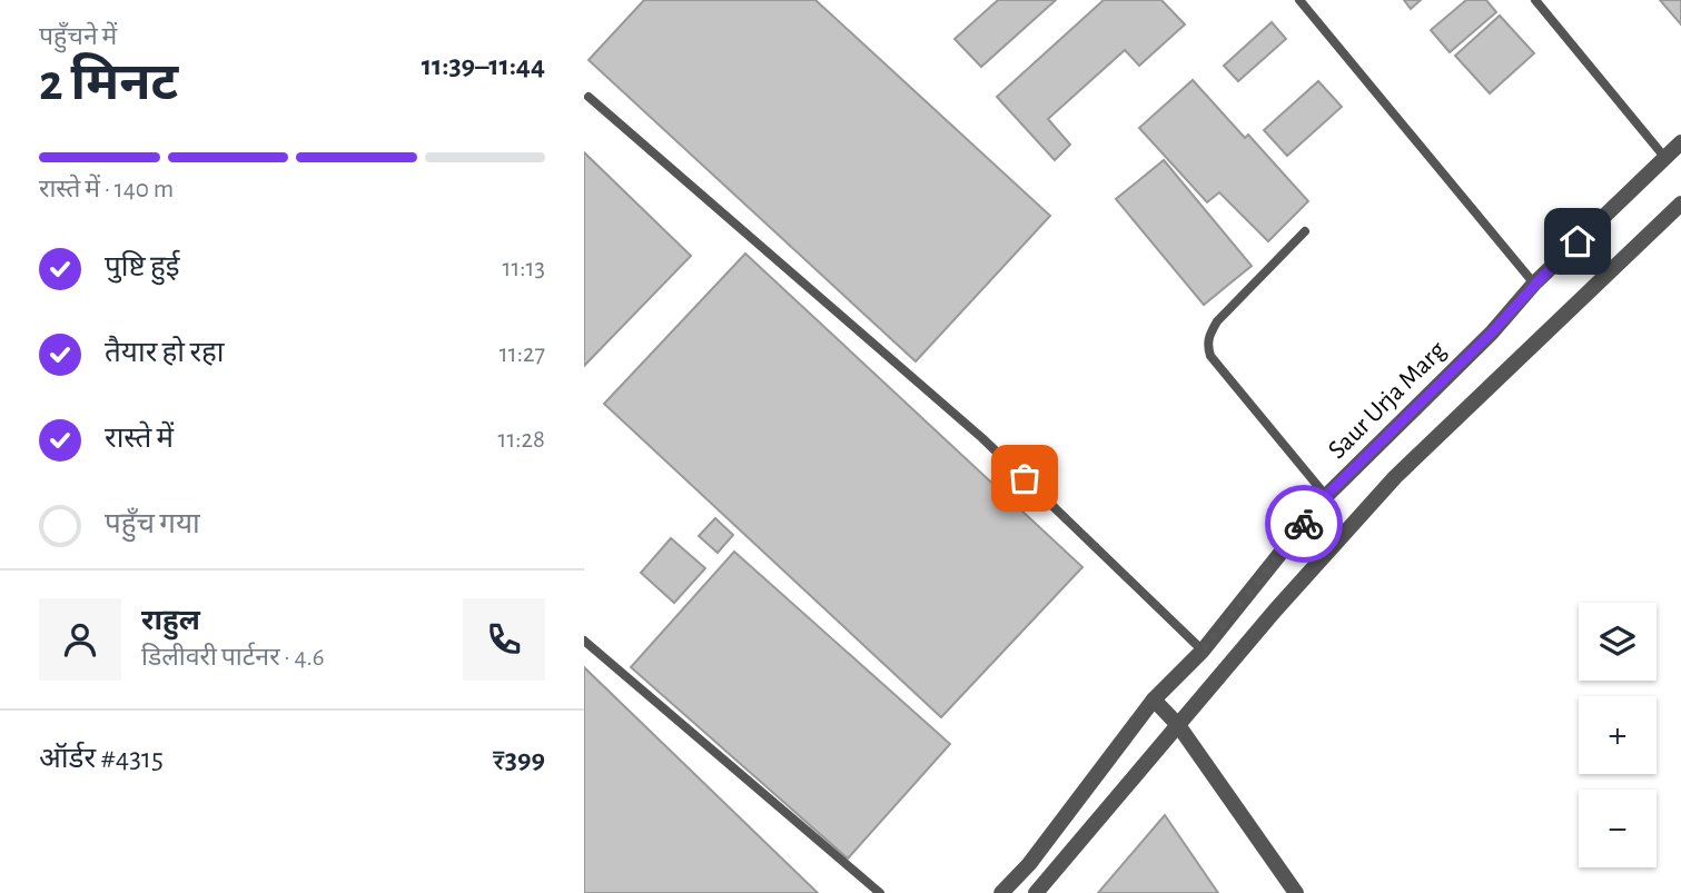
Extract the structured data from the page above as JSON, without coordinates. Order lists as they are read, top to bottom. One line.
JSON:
{"streets":{"street":["Saur Urja Marg"]},"page":{"heading":["2 मिनट","पहुँचने में","11:39–11:44"],"panel":["राहुल","डिलीवरी पार्टनर · 4.6","ऑर्डर #4315","₹399"],"bar":"रास्ते में · 140 m","list":[["पुष्टि हुई","11:13"],["तैयार हो रहा","11:27"],["रास्ते में","11:28"],"पहुँच गया"],"map_buttons":["+","−"]}}
